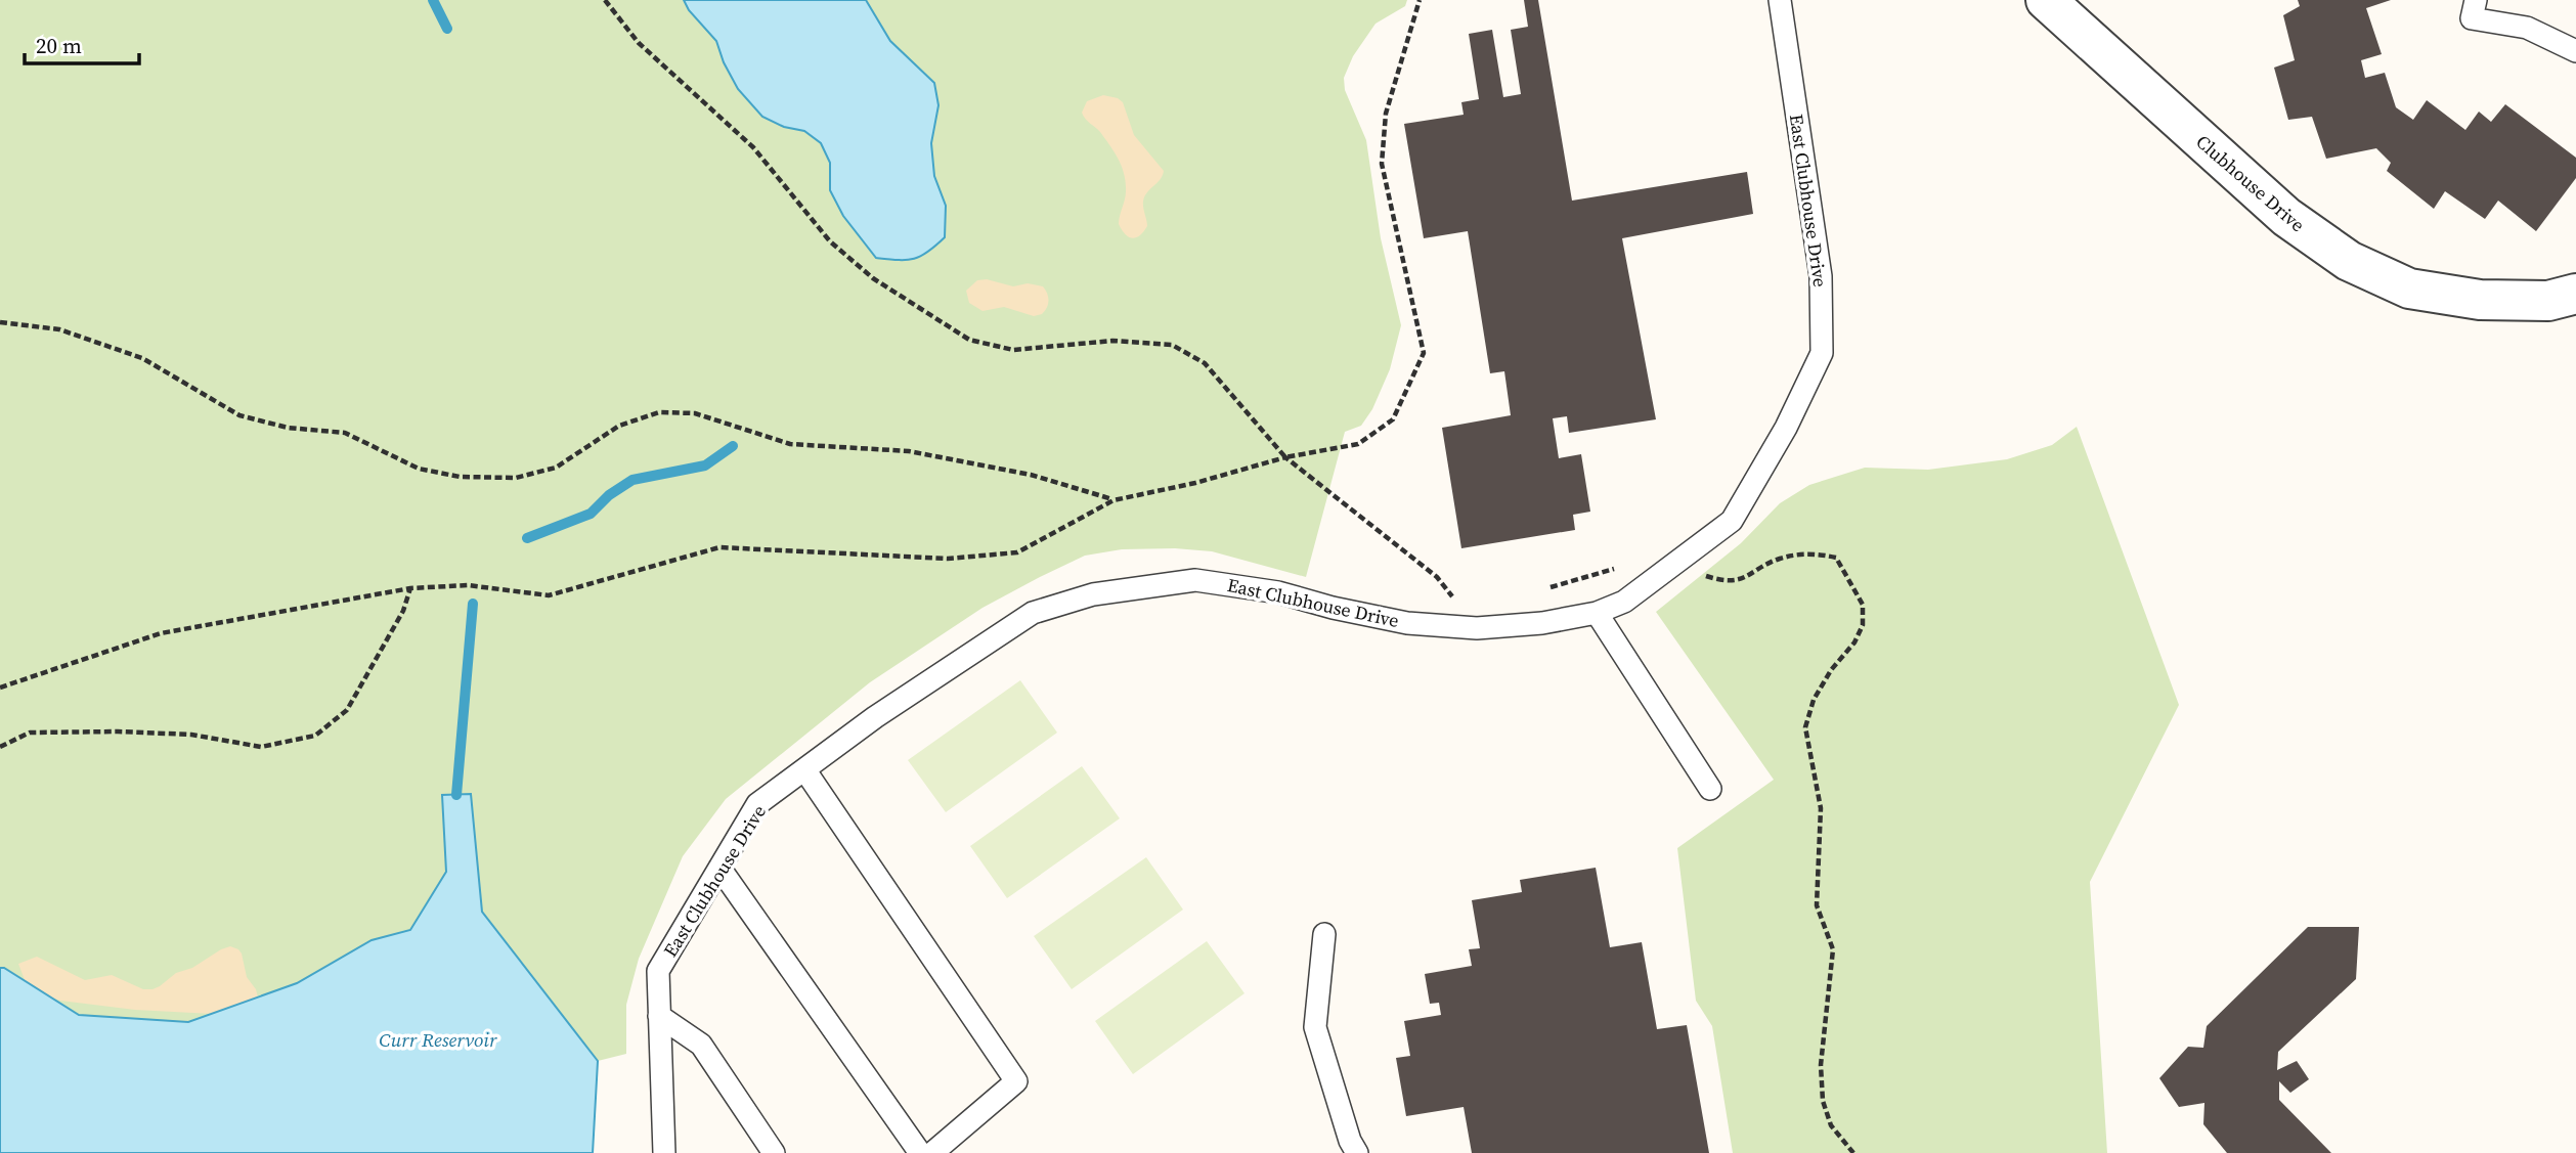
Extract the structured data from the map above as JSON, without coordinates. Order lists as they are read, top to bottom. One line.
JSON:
{"streets":{"street":["Clubhouse Drive"],"lane":["East Clubhouse Drive"]},"water":["Curr Reservoir"],"scale_bar":"20 m"}
